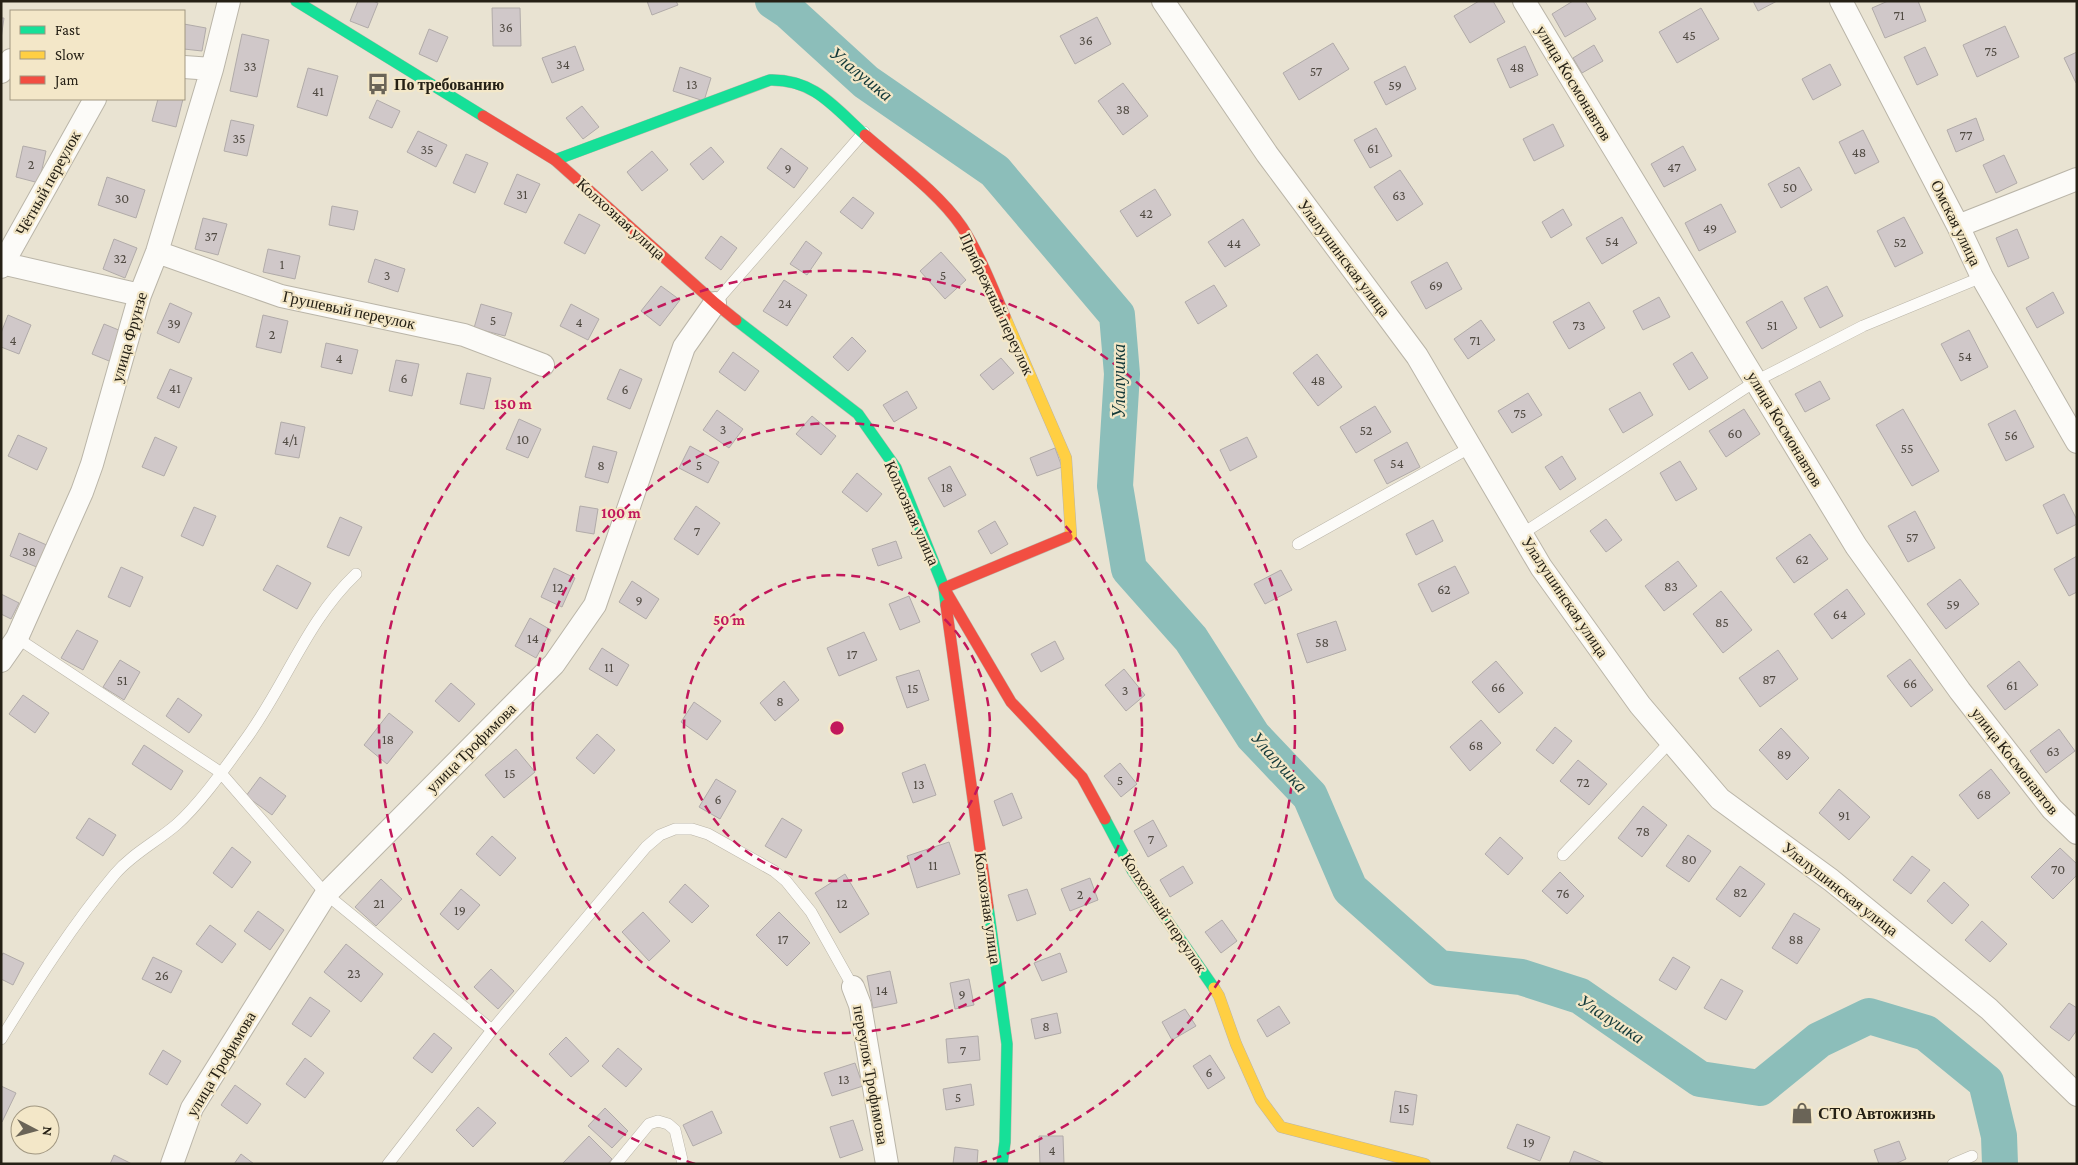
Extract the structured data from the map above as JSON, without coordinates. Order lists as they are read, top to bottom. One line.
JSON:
{"streets":{"street":["улица Космонавтов","Чётный переулок","Колхозная улица","Омская улица","Улалушинская улица","Прибрежный переулок","Грушевый переулок","улица Фрунзе","улица Трофимова","Колхозный переулок","переулок Трофимова"]},"crossings":[["Колхозная улица","Прибрежный переулок"],["Колхозная улица","улица Трофимова"],["Колхозная улица","Колхозный переулок"],["Прибрежный переулок","Колхозный переулок"],["Грушевый переулок","улица Фрунзе"]],"water":["Улалушка"],"places":{"bus stop":["По требованию"],"shop":["СТО Автожизнь"]},"house_numbers":["71","36","45","36","75","34","33","48","57","13","59","41","38","77","35","61","35","48","2","47","9","50","31","63","30","42","49","37","54","52","44","32","1","3","5","69","24","5","4","39","73","51","2","4","71","54","4","6","48","41","6","75","3","52","60","56","10","4/1","55","54","8","5","18","7","57","38","62","83","12","62","9","59","64","85","14","58","17","11","87","51","66","61","66","15","3","8","18","68","63","89","15","5","72","13","68","6","91","78","7","80","11","70","82","76","2","21","12","19","17","88","23","26","14","9","8","7","6","13","5","15","19","4"],"legend":["Fast","Slow","Jam"],"north":"right","rings":["150 m","100 m","50 m"]}
